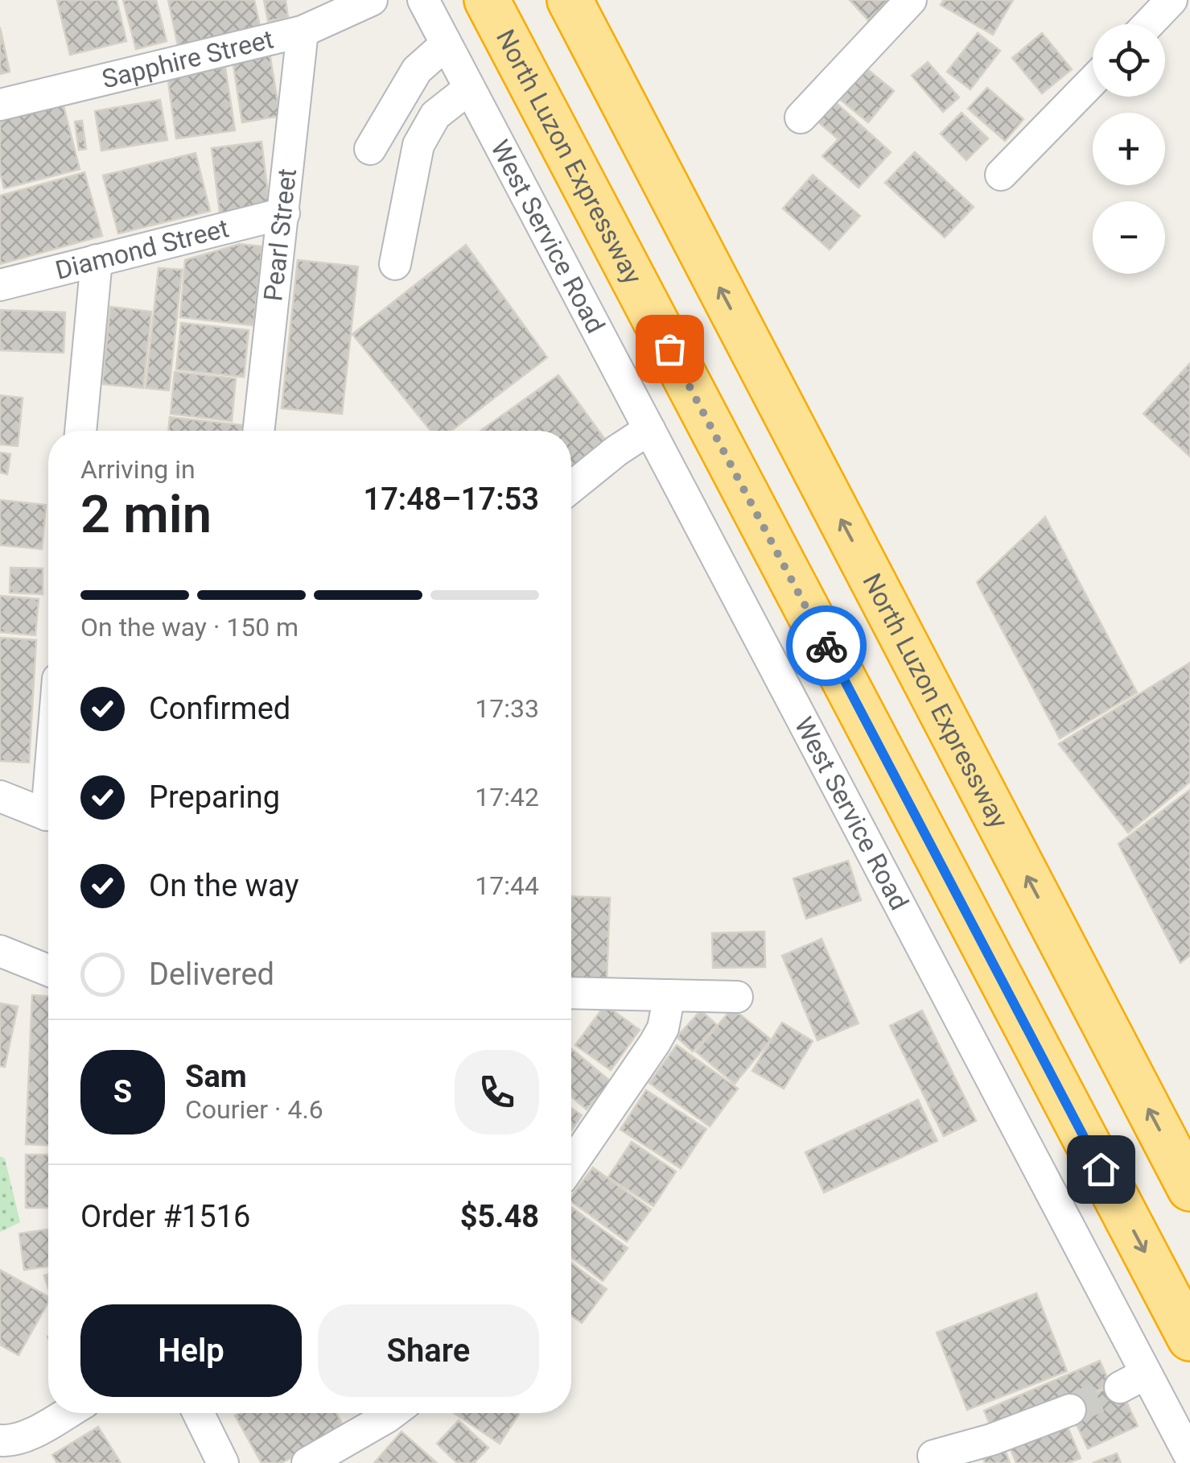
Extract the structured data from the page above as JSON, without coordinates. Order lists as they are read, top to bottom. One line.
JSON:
{"streets":{"highway":["North Luzon Expressway"],"street":["Sapphire Street","Pearl Street","West Service Road","Diamond Street"]},"crossings":[["Sapphire Street","Pearl Street"],["Pearl Street","Diamond Street"]],"page":{"map_buttons":["+","−"],"heading":["2 min","Arriving in","17:48–17:53"],"panel":["Sam","Courier · 4.6","Order #1516","$5.48"],"bar":"On the way · 150 m","list":[["Confirmed","17:33"],["Preparing","17:42"],["On the way","17:44"],"Delivered"],"round":"S","buttons":["Help","Share"]}}
